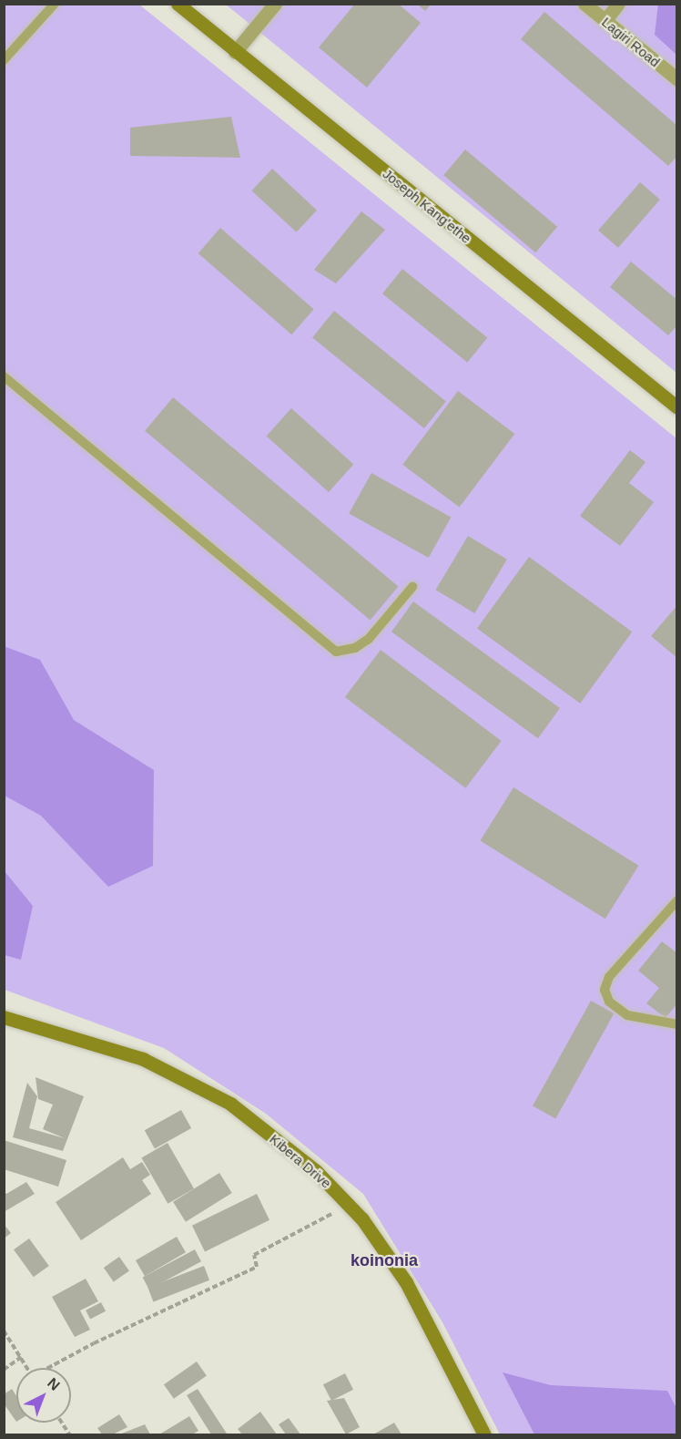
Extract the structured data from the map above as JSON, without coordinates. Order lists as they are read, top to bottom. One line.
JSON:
{"streets":{"street":["Lagiri Road","Joseph Kang'ethe","Kibera Drive"]},"districts":["koinonia"],"north":"top right"}
